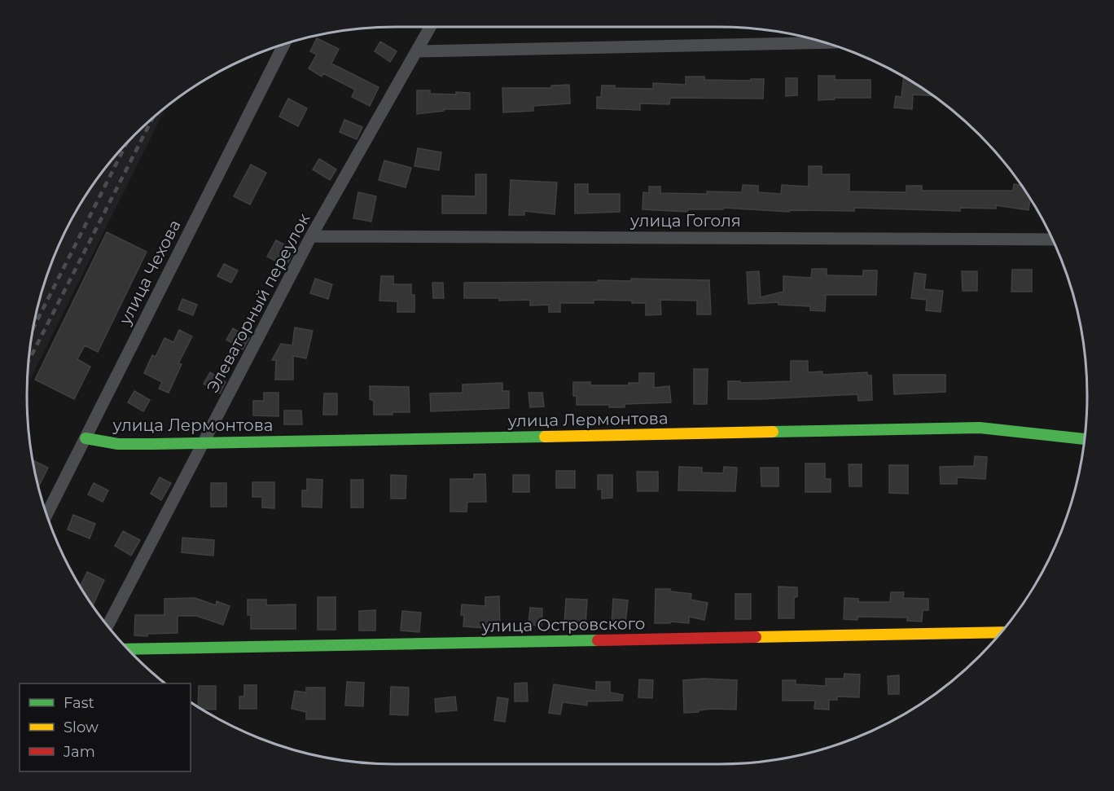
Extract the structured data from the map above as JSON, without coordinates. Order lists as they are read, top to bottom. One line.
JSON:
{"streets":{"street":["улица Гоголя","улица Чехова","Элеваторный переулок","улица Лермонтова","улица Островского"]},"crossings":[["улица Гоголя","Элеваторный переулок"],["улица Чехова","улица Лермонтова"],["Элеваторный переулок","улица Лермонтова"]],"legend":["Fast","Slow","Jam"]}
